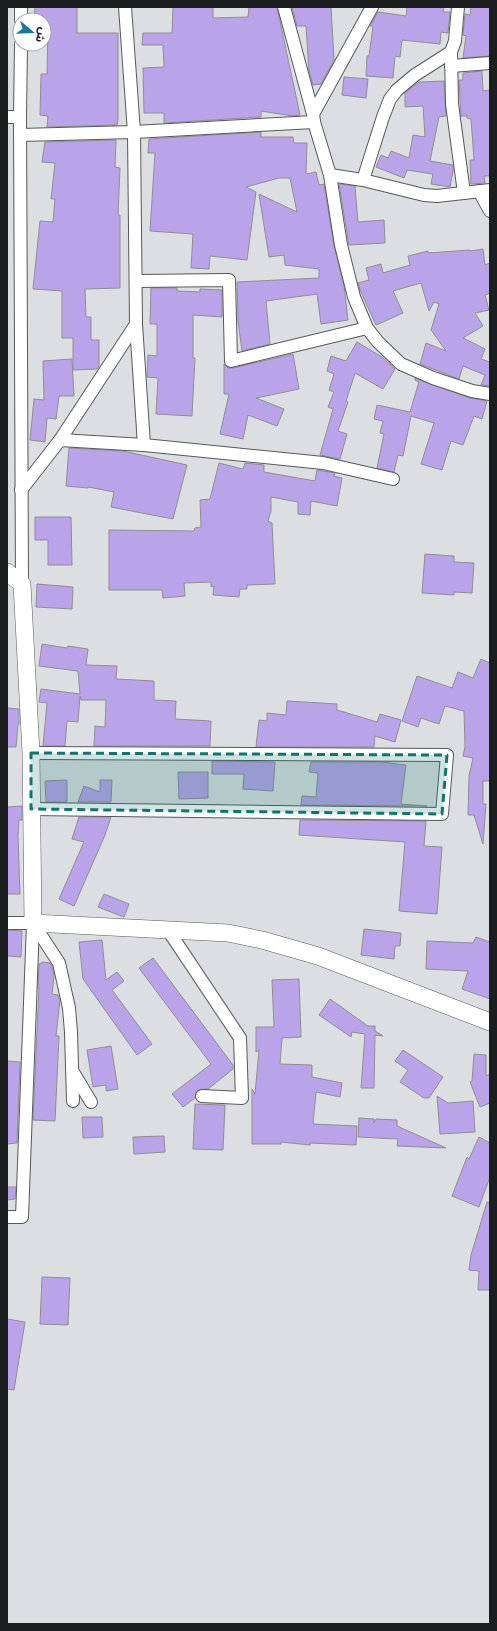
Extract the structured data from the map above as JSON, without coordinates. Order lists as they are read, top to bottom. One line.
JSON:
{"north":"right"}
